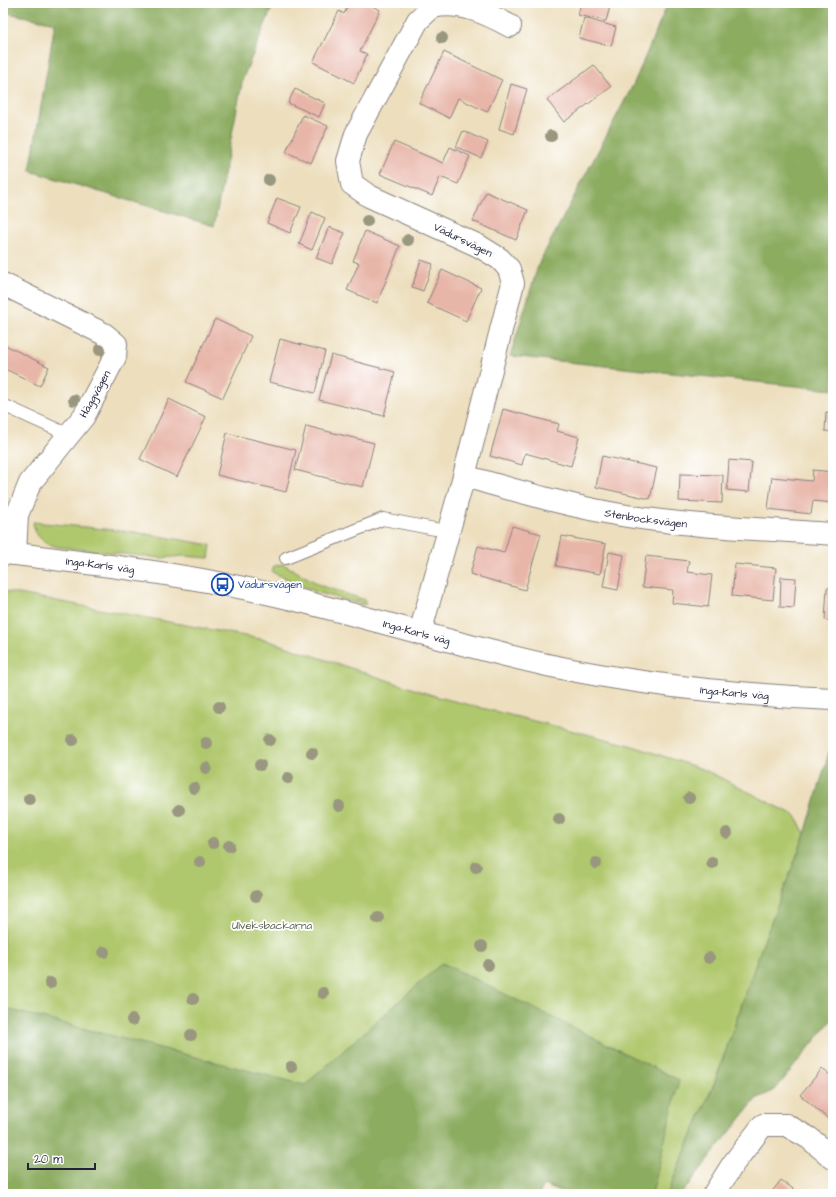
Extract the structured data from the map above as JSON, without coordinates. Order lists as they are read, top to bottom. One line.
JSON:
{"streets":{"street":["Vädursvägen","Häggvägen","Stenbocksvägen","Inga-Karls väg"]},"crossings":[["Vädursvägen","Stenbocksvägen"],["Vädursvägen","Inga-Karls väg"],["Häggvägen","Inga-Karls väg"]],"parks":["Ulveksbackarna"],"places":{"bus stop":["Vädursvägen"]},"scale_bar":"20 m"}
